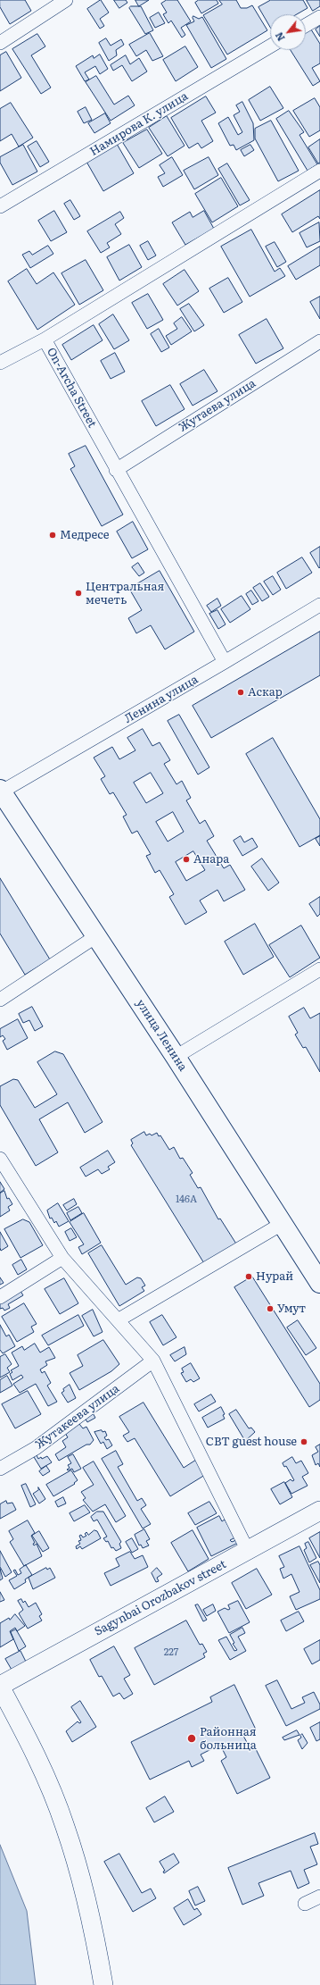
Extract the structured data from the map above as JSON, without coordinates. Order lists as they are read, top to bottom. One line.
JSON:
{"streets":{"main road":["улица Ленина"],"street":["Намирова К. улица","On-Archa Street","Жутаева улица","Ленина улица","Жутакеева улица","Sagynbai Orozbakov street"]},"crossings":[["On-Archa Street","Жутаева улица"],["On-Archa Street","Ленина улица"],["Ленина улица","улица Ленина"]],"places":["Медресе","Центральная мечеть","Аскар","Анара","Нурай","Умут","CBT guest house","Районная больница"],"house_numbers":["146А","227"],"north":"bottom left"}
